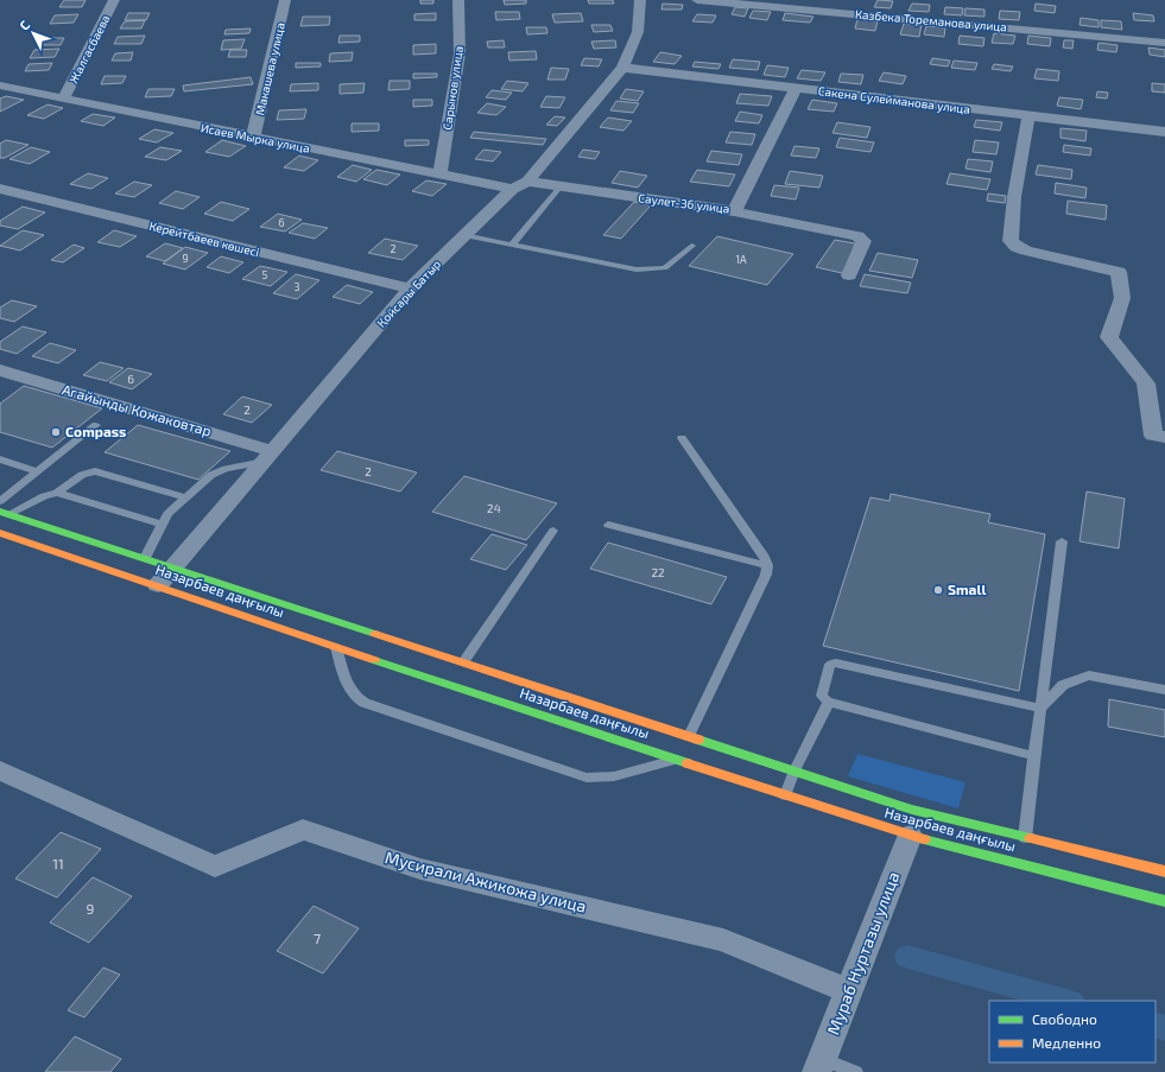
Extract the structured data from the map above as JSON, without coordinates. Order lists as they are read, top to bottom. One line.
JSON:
{"streets":{"main road":["Назарбаев даңғылы"],"street":["Казбека Тореманова улица","Жалгасбаева","Макашева улица","Сарынов улица","Сакена Сулейманова улица","Исаев Мырка улица","Саулет-36 улица","Керейтбаеев көшесі","Қойсары Батыр","Агайынды Кожаковтар","Мусирали Ажикожа улица","Мураб Нуртазы улица"]},"crossings":[["Жалгасбаева","Исаев Мырка улица"],["Макашева улица","Исаев Мырка улица"],["Сарынов улица","Исаев Мырка улица"],["Сакена Сулейманова улица","Саулет-36 улица"],["Сакена Сулейманова улица","Қойсары Батыр"],["Исаев Мырка улица","Қойсары Батыр"],["Саулет-36 улица","Қойсары Батыр"],["Керейтбаеев көшесі","Қойсары Батыр"],["Қойсары Батыр","Агайынды Кожаковтар"],["Қойсары Батыр","Назарбаев даңғылы"],["Назарбаев даңғылы","Мураб Нуртазы улица"],["Мусирали Ажикожа улица","Мураб Нуртазы улица"]],"places":["Compass","Small"],"house_numbers":["6","2","9","1А","5","3","6","2","2","24","22","11","9","7"],"legend":["Свободно","Медленно"],"north":"top left"}
